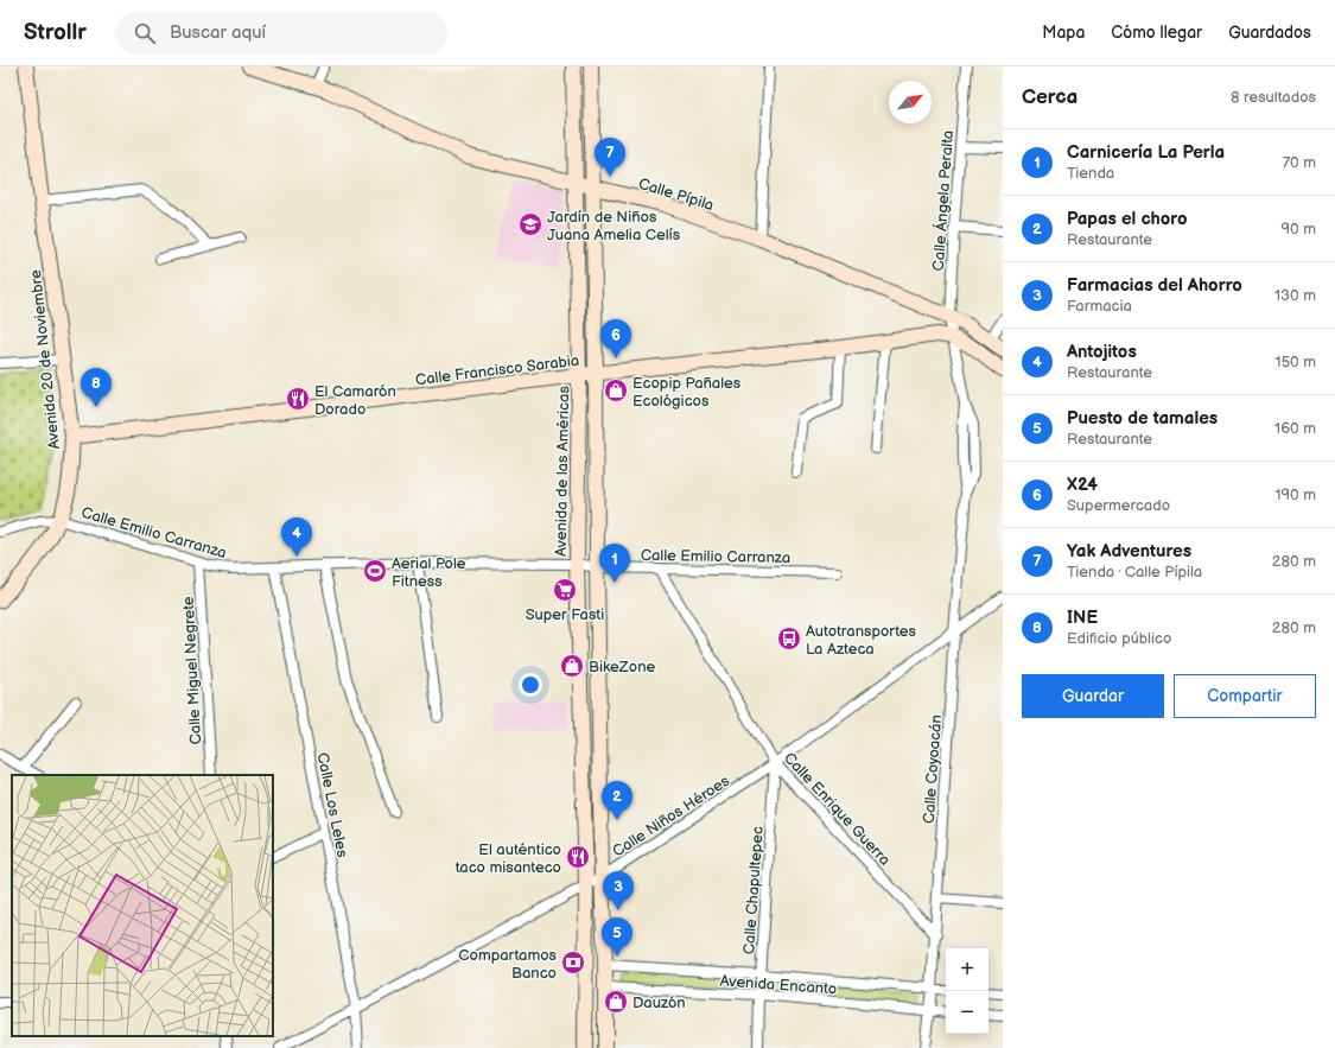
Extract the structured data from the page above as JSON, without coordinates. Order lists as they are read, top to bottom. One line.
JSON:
{"streets":{"main road":["Calle Pípila","Avenida 20 de Noviembre","Calle Francisco Sarabia","Avenida de las Américas"],"street":["Calle Ángela Peralta","Calle Emilio Carranza","Calle Miguel Negrete","Calle Coyoacán","Calle Los Leles","Calle Enrique Guerra","Calle Niños Héroes","Calle Chapultepec","Avenida Encanto"]},"crossings":[["Calle Pípila","Calle Ángela Peralta"],["Calle Pípila","Avenida de las Américas"],["Calle Ángela Peralta","Calle Francisco Sarabia"],["Calle Ángela Peralta","Calle Coyoacán"],["Avenida 20 de Noviembre","Calle Francisco Sarabia"],["Avenida 20 de Noviembre","Calle Emilio Carranza"],["Calle Francisco Sarabia","Avenida de las Américas"],["Calle Francisco Sarabia","Calle Coyoacán"],["Avenida de las Américas","Calle Emilio Carranza"],["Avenida de las Américas","Calle Niños Héroes"],["Calle Emilio Carranza","Calle Miguel Negrete"],["Calle Emilio Carranza","Calle Los Leles"],["Calle Emilio Carranza","Calle Enrique Guerra"],["Calle Coyoacán","Calle Enrique Guerra"],["Calle Coyoacán","Calle Niños Héroes"],["Calle Coyoacán","Avenida Encanto"],["Calle Los Leles","Calle Niños Héroes"],["Calle Enrique Guerra","Calle Niños Héroes"],["Calle Enrique Guerra","Calle Chapultepec"],["Calle Niños Héroes","Calle Chapultepec"],["Calle Chapultepec","Avenida Encanto"]],"places":{"school or university":["Jardín de Niños Juana Amelia Celís"],"shop":["Ecopip Pañales Ecológicos","BikeZone","Dauzón"],"restaurant":["El Camarón Dorado","El auténtico taco misanteco"],"sports":["Aerial Pole Fitness"],"supermarket":["Super Fasti"],"bus stop":["Autotransportes La Azteca"],"bank":["Compartamos Banco"]},"north":"top right","page":{"header":"Strollr","search":"Buscar aquí","nav":["Mapa","Cómo llegar","Guardados"],"heading":["Cerca","8 resultados"],"list":[{"mark":"1","name":"Carnicería La Perla","note":"Tienda","value":"70 m"},{"mark":"2","name":"Papas el choro","note":"Restaurante","value":"90 m"},{"mark":"3","name":"Farmacias del Ahorro","note":"Farmacia","value":"130 m"},{"mark":"4","name":"Antojitos","note":"Restaurante","value":"150 m"},{"mark":"5","name":"Puesto de tamales","note":"Restaurante","value":"160 m"},{"mark":"6","name":"X24","note":"Supermercado","value":"190 m"},{"mark":"7","name":"Yak Adventures","note":"Tienda · Calle Pípila","value":"280 m"},{"mark":"8","name":"INE","note":"Edificio público","value":"280 m"}],"pins":["7","6","8","4","1","2","3","5"],"buttons":["Guardar","Compartir"],"map_buttons":["+","−"]}}
